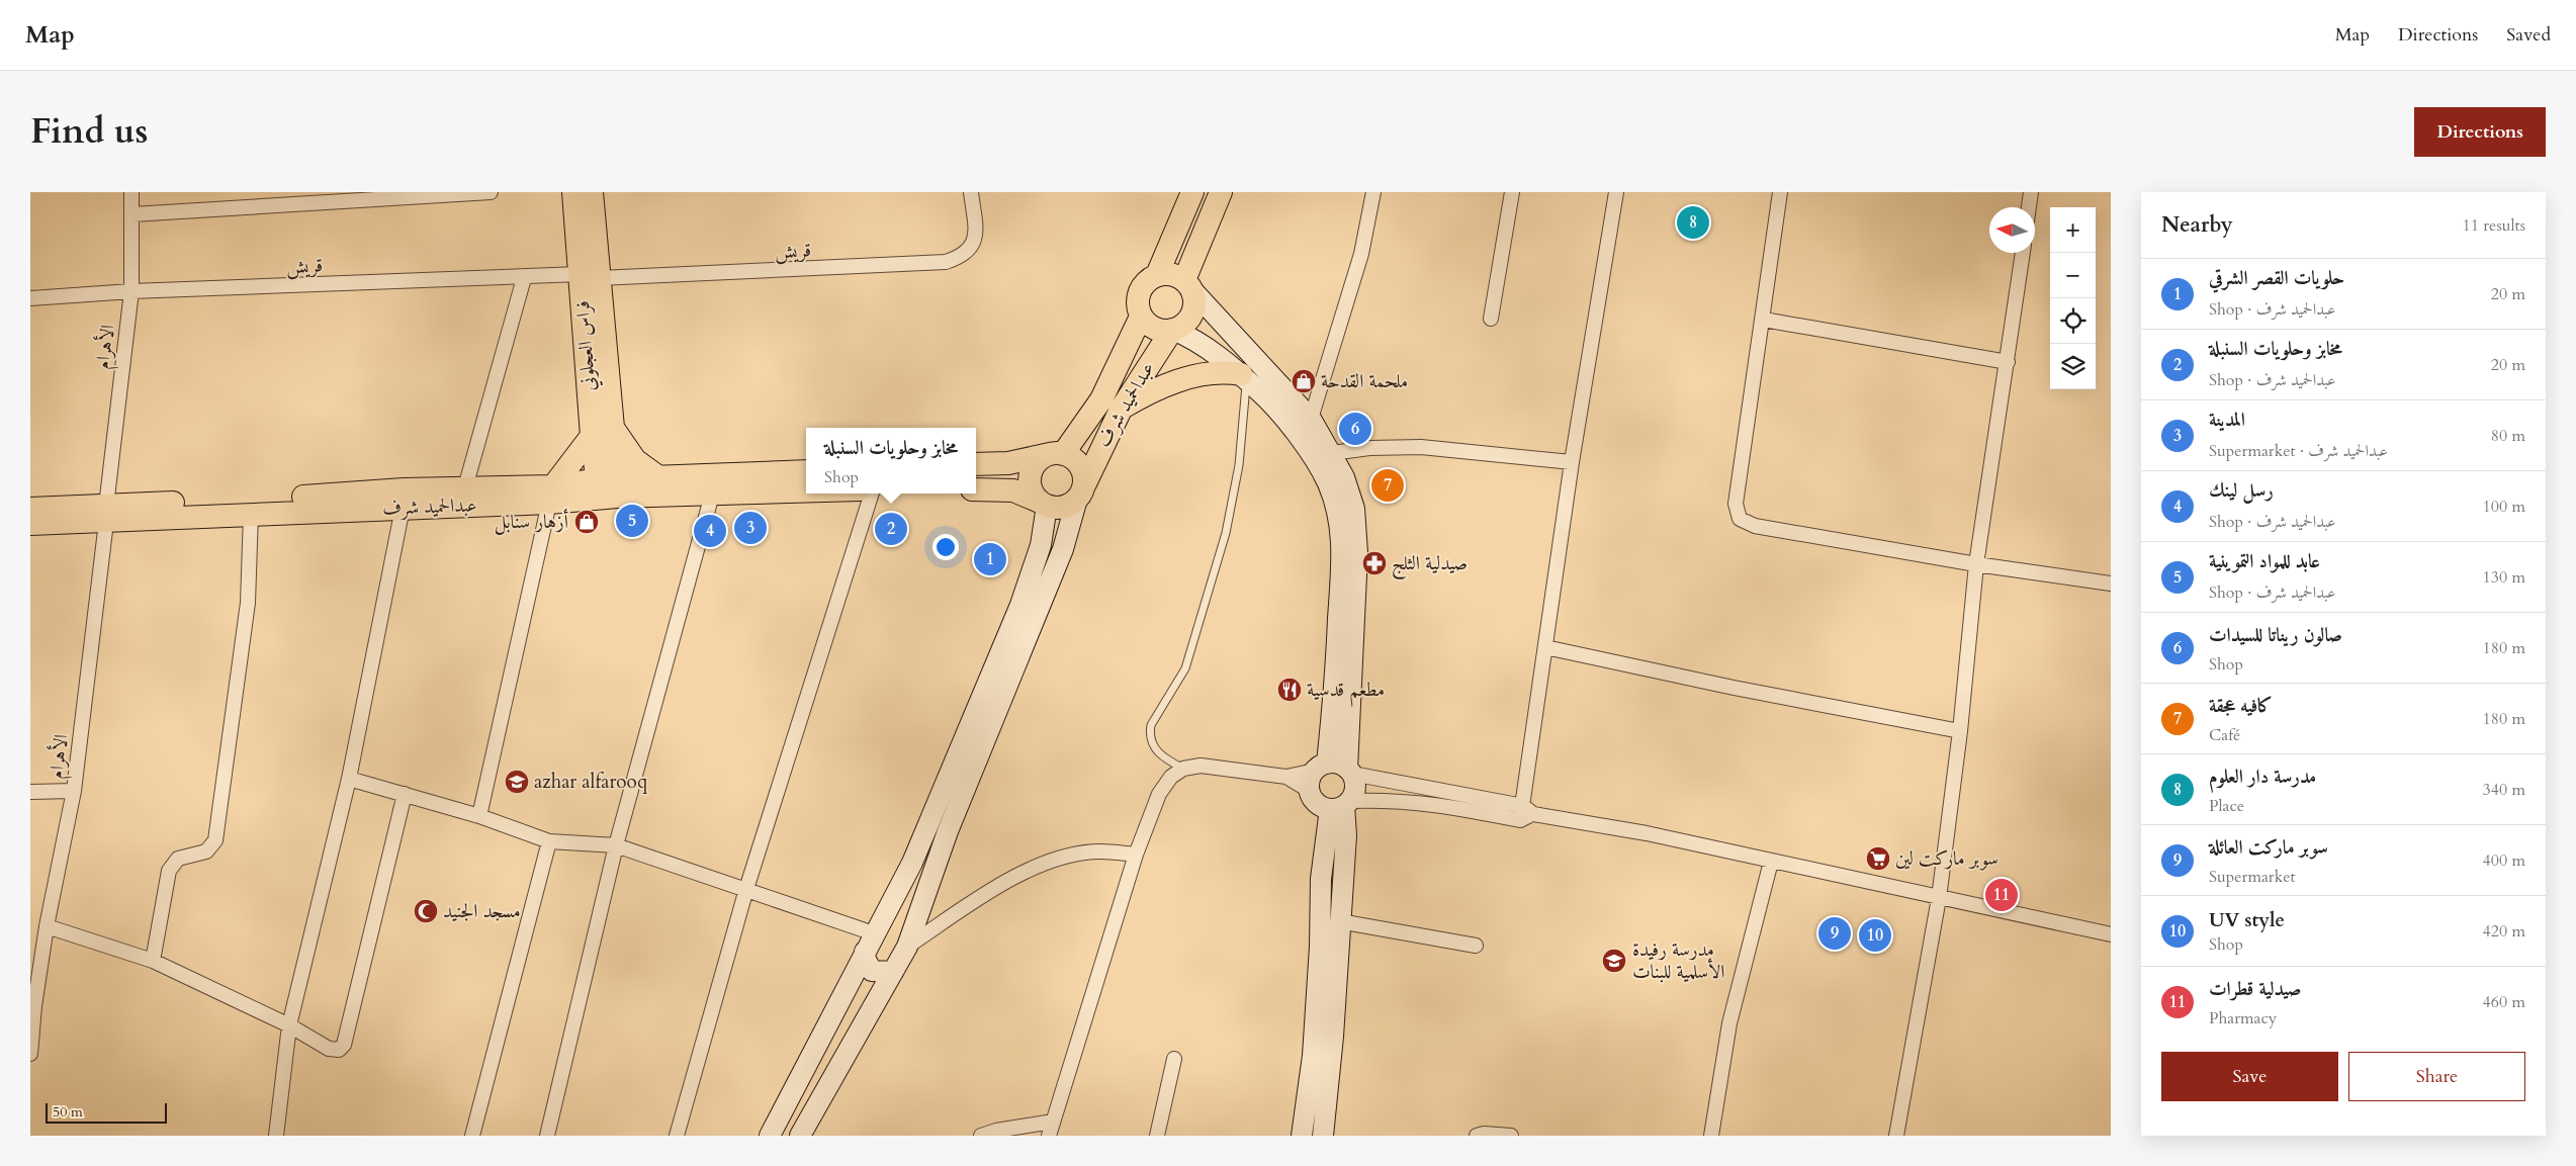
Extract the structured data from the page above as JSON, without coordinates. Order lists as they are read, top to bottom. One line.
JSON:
{"streets":{"main road":["فراس العجلوني","عبدالحميد شرف"],"street":["قريش","الأهرام"]},"crossings":[["قريش","فراس العجلوني"],["قريش","الأهرام"],["فراس العجلوني","عبدالحميد شرف"],["الأهرام","عبدالحميد شرف"]],"places":{"shop":["ملحمة القدحة","أزهار سنابل"],"pharmacy":["صيدلية الثلج"],"restaurant":["مطعم قدسية"],"school or university":["azhar alfarooq","مدرسة رفيدة الأسلمية للبنات"],"supermarket":["سوبر ماركت لين"],"mosque":["مسجد الجنيد"]},"scale_bar":"50 m","north":"left","page":{"header":"Map","nav":["Map","Directions","Saved"],"title":"Find us","buttons":["Directions",["Save","Share"]],"heading":["Nearby","11 results"],"pins":["8","6","7","5","3","2","4","1","11","9","10"],"map_buttons":["+","−"],"list":[{"mark":"1","name":"حلويات القصر الشرقي","note":"Shop · عبدالحميد شرف","value":"20 m"},{"mark":"2","name":"مخابز وحلويات السنبلة","note":"Shop · عبدالحميد شرف","value":"20 m"},{"mark":"3","name":"المدينة","note":"Supermarket · عبدالحميد شرف","value":"80 m"},{"mark":"4","name":"رسل لينك","note":"Shop · عبدالحميد شرف","value":"100 m"},{"mark":"5","name":"عابد للمواد التموينية","note":"Shop · عبدالحميد شرف","value":"130 m"},{"mark":"6","name":"صالون ريناتا للسيدات","note":"Shop","value":"180 m"},{"mark":"7","name":"كافيه عجقة","note":"Café","value":"180 m"},{"mark":"8","name":"مدرسة دار العلوم","note":"Place","value":"340 m"},{"mark":"9","name":"سوبر ماركت العائلة","note":"Supermarket","value":"400 m"},{"mark":"10","name":"UV style","note":"Shop","value":"420 m"},{"mark":"11","name":"صيدلية قطرات","note":"Pharmacy","value":"460 m"}],"popup":["مخابز وحلويات السنبلة","Shop"],"scale":"50 m"}}
